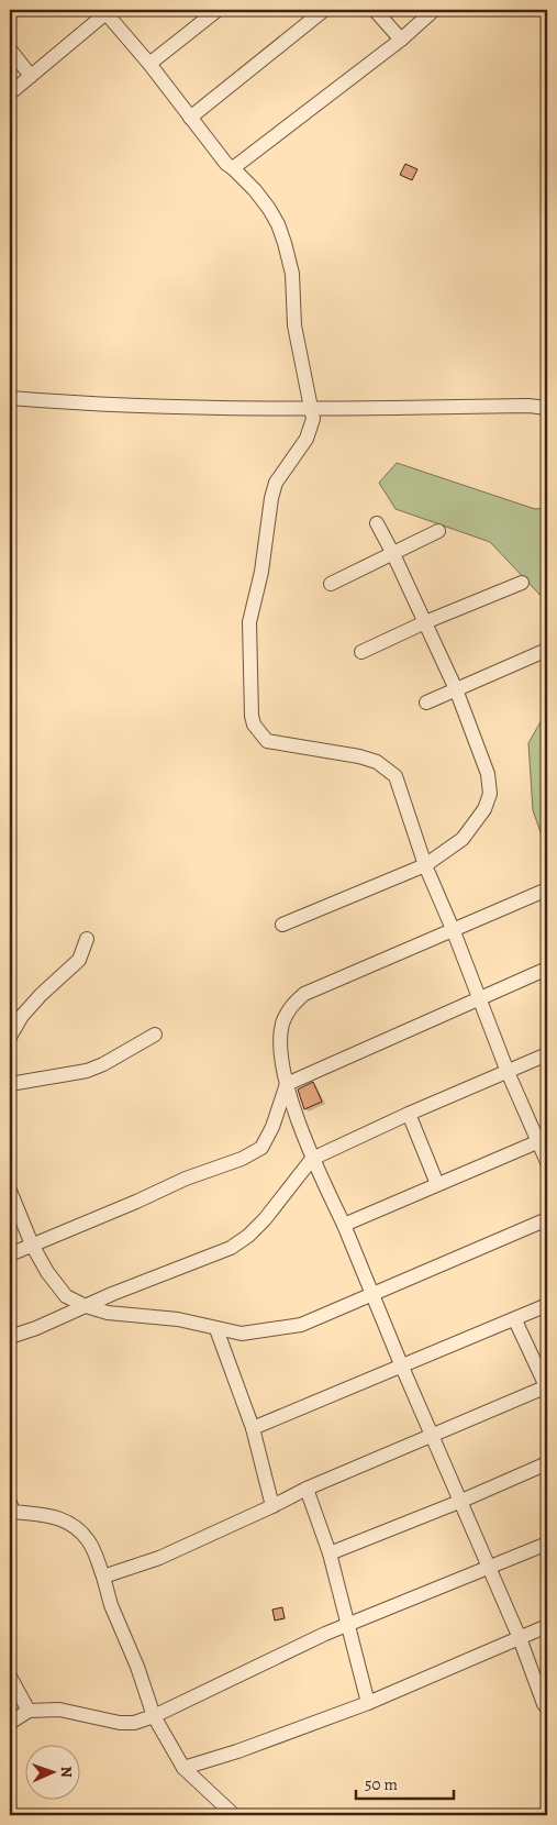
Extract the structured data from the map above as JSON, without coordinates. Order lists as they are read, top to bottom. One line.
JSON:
{"scale_bar":"50 m","north":"right"}
